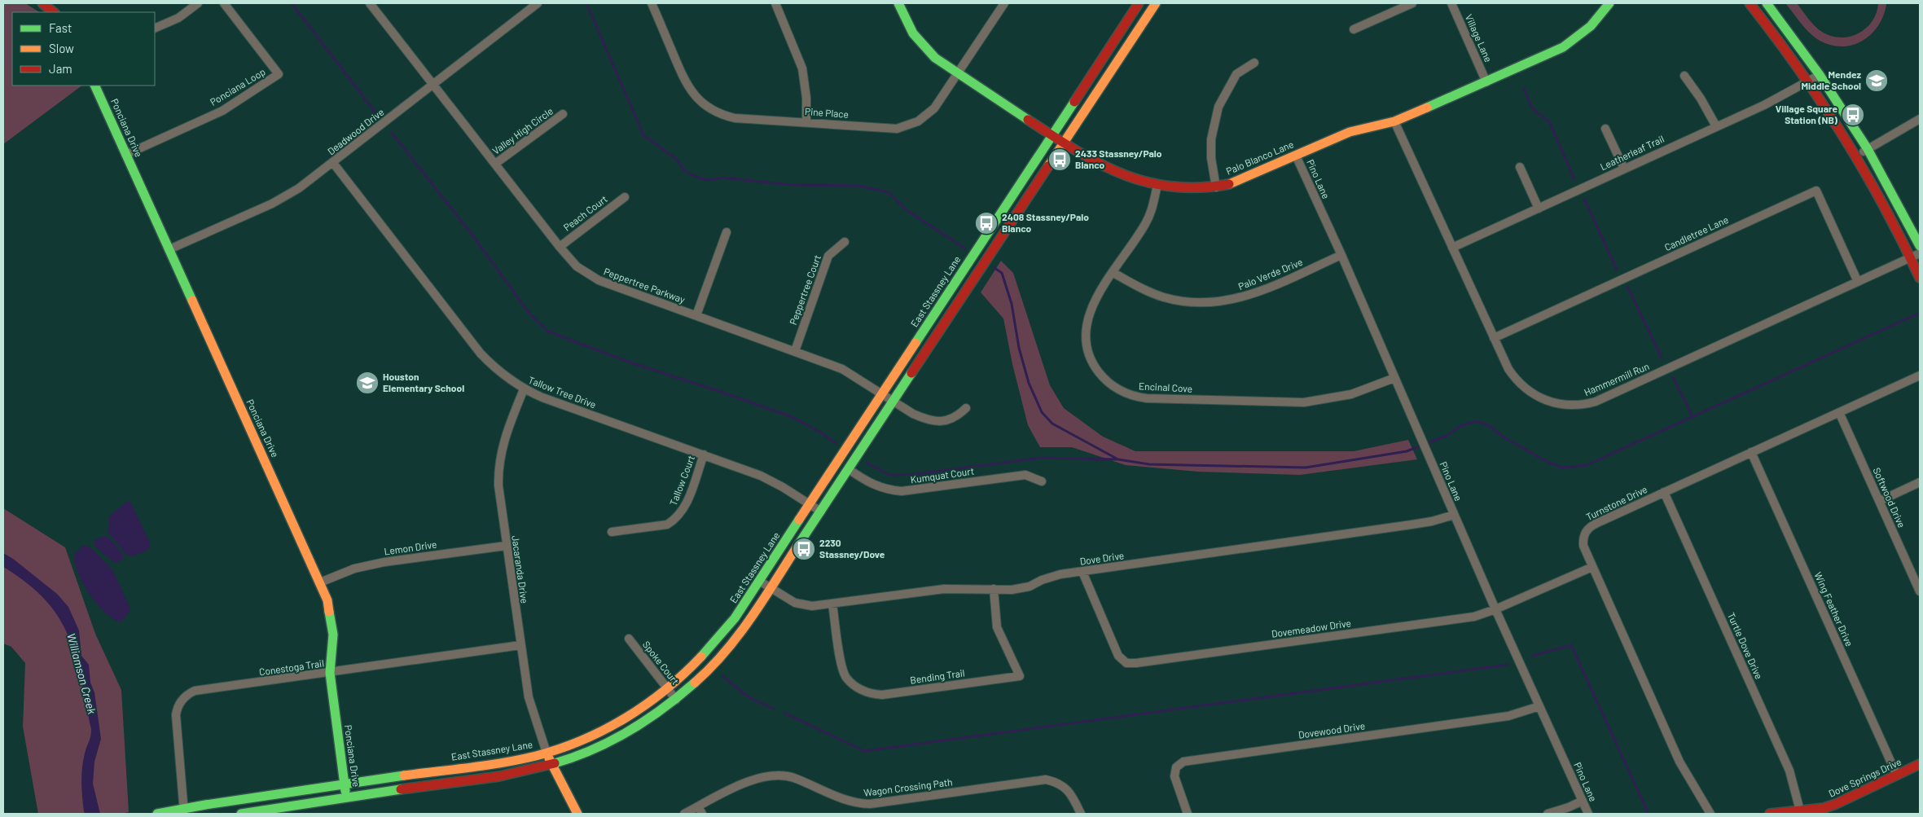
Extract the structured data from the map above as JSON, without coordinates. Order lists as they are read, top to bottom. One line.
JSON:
{"streets":{"main road":["Ponciana Drive","Palo Blanco Lane","East Stassney Lane","Dove Springs Drive"],"street":["Village Lane","Ponciana Loop","Pine Place","Valley High Circle","Deadwood Drive","Leatherleaf Trail","Pino Lane","Peach Court","Candletree Lane","Palo Verde Drive","Peppertree Parkway","Peppertree Court","Hammermill Run","Encinal Cove","Tallow Tree Drive","Kumquat Court","Tallow Court","Softwood Drive","Turnstone Drive","Lemon Drive","Dove Drive","Jacaranda Drive","Wing Feather Drive","Dovemeadow Drive","Turtle Dove Drive","Spoke Court","Conestoga Trail","Bending Trail","Dovewood Drive","Wagon Crossing Path"]},"crossings":[["Village Lane","Palo Blanco Lane"],["Ponciana Loop","Ponciana Drive"],["Pine Place","Palo Blanco Lane"],["Ponciana Drive","Deadwood Drive"],["Ponciana Drive","East Stassney Lane"],["Ponciana Drive","Lemon Drive"],["Ponciana Drive","Conestoga Trail"],["Valley High Circle","Peppertree Parkway"],["Deadwood Drive","Peppertree Parkway"],["Deadwood Drive","Tallow Tree Drive"],["Leatherleaf Trail","Hammermill Run"],["Palo Blanco Lane","Pino Lane"],["Palo Blanco Lane","East Stassney Lane"],["Palo Blanco Lane","Hammermill Run"],["Palo Blanco Lane","Encinal Cove"],["Pino Lane","Palo Verde Drive"],["Pino Lane","Encinal Cove"],["Pino Lane","Dove Drive"],["Pino Lane","Dovemeadow Drive"],["Pino Lane","Dovewood Drive"],["Peach Court","Peppertree Parkway"],["Candletree Lane","Hammermill Run"],["Palo Verde Drive","Encinal Cove"],["Peppertree Parkway","Peppertree Court"],["Peppertree Parkway","East Stassney Lane"],["East Stassney Lane","Tallow Tree Drive"],["East Stassney Lane","Dove Drive"],["East Stassney Lane","Jacaranda Drive"],["East Stassney Lane","Spoke Court"],["East Stassney Lane","Conestoga Trail"],["Tallow Tree Drive","Tallow Court"],["Tallow Tree Drive","Jacaranda Drive"],["Softwood Drive","Turnstone Drive"],["Turnstone Drive","Wing Feather Drive"],["Turnstone Drive","Dovemeadow Drive"],["Turnstone Drive","Turtle Dove Drive"],["Lemon Drive","Jacaranda Drive"],["Dove Drive","Dovemeadow Drive"],["Dove Drive","Bending Trail"],["Jacaranda Drive","Conestoga Trail"],["Wing Feather Drive","Dove Springs Drive"],["Turtle Dove Drive","Dove Springs Drive"]],"water":["Williamson Creek"],"places":{"school or university":["Mendez Middle School","Houston Elementary School"],"bus stop":["Village Square Station (NB)","2433 Stassney/Palo Blanco","2408 Stassney/Palo Blanco","2230 Stassney/Dove"]},"legend":["Fast","Slow","Jam"]}
